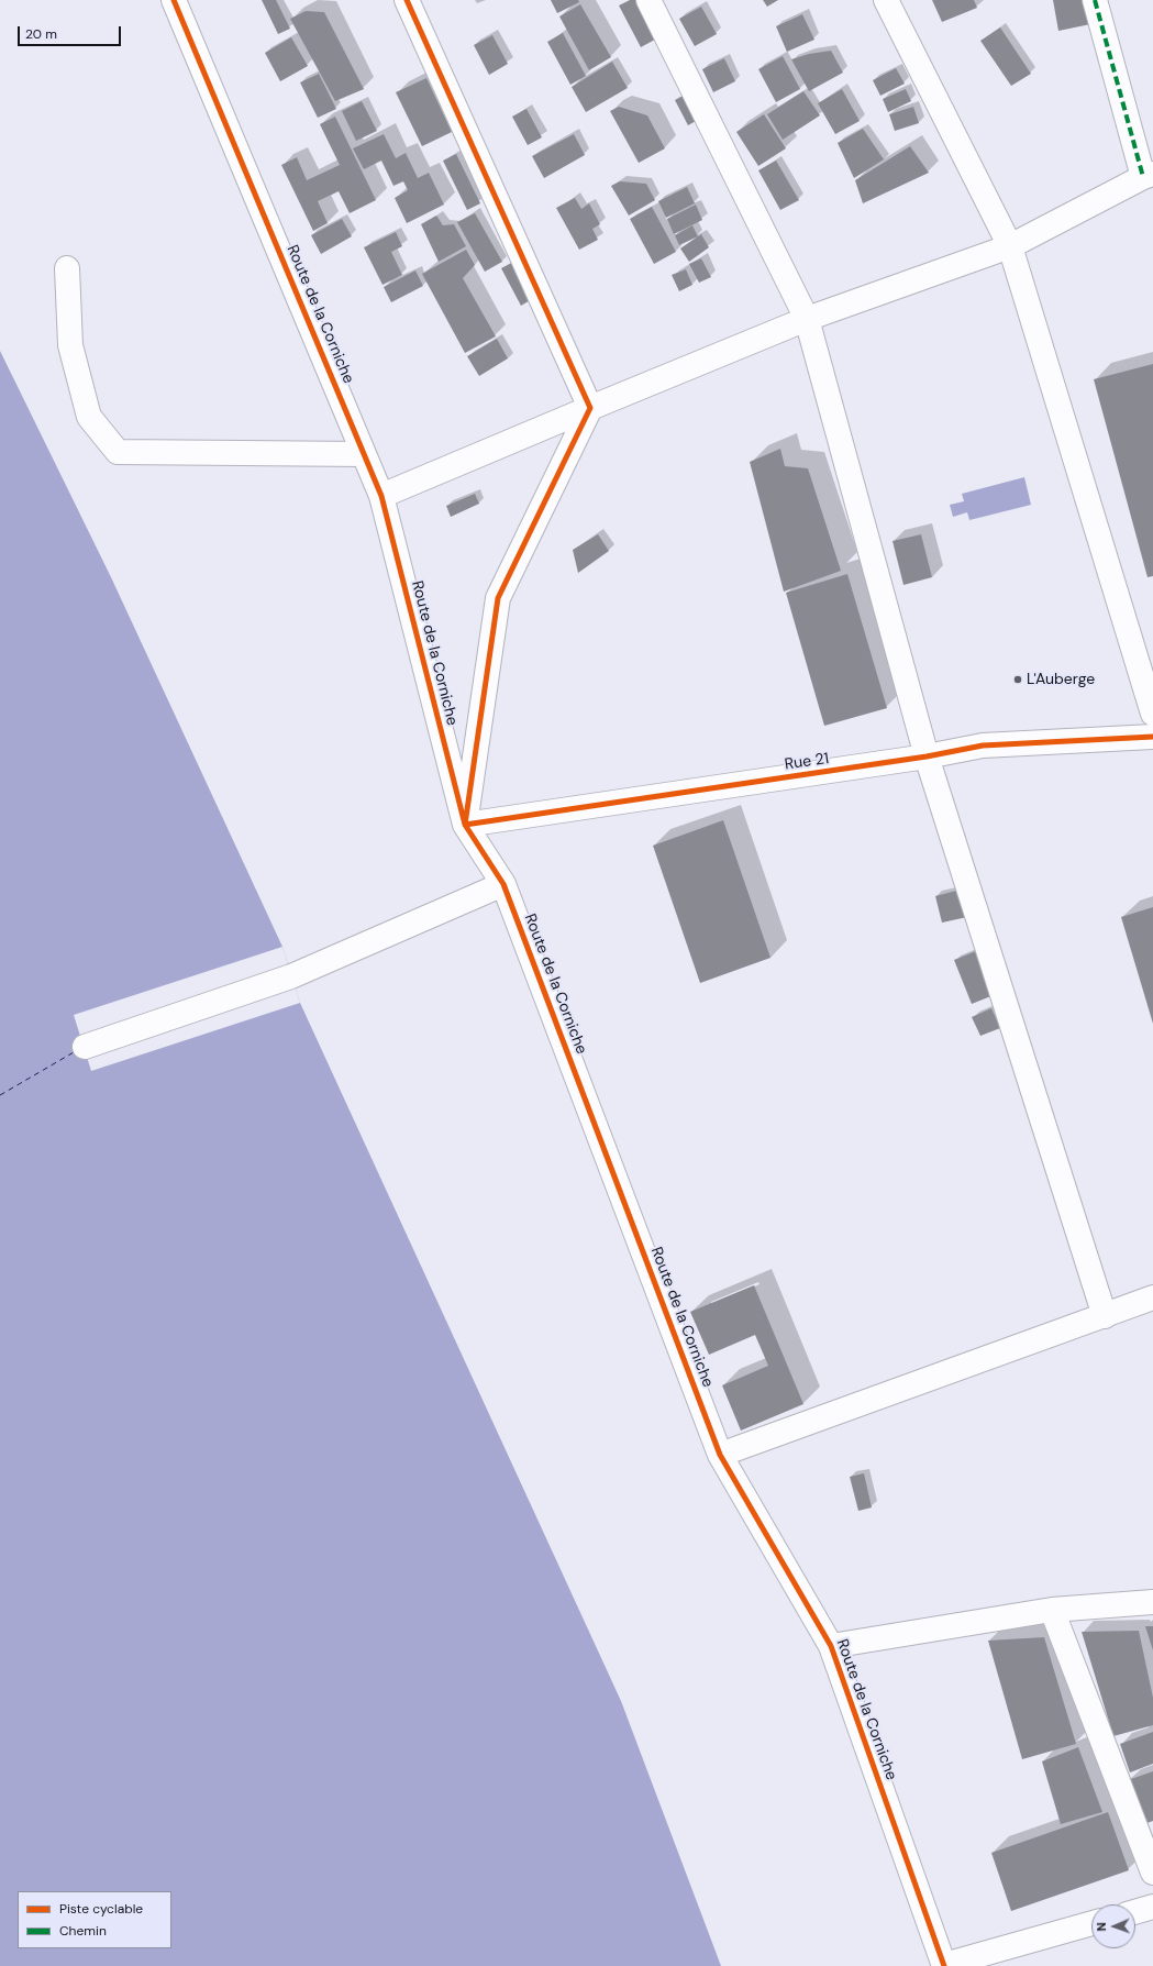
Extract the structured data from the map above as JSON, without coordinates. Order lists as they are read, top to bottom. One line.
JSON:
{"streets":{"street":["Route de la Corniche","Rue 21"]},"crossings":[["Route de la Corniche","Rue 21"]],"places":["L'Auberge"],"legend":["Piste cyclable","Chemin"],"scale_bar":"20 m","north":"left"}
